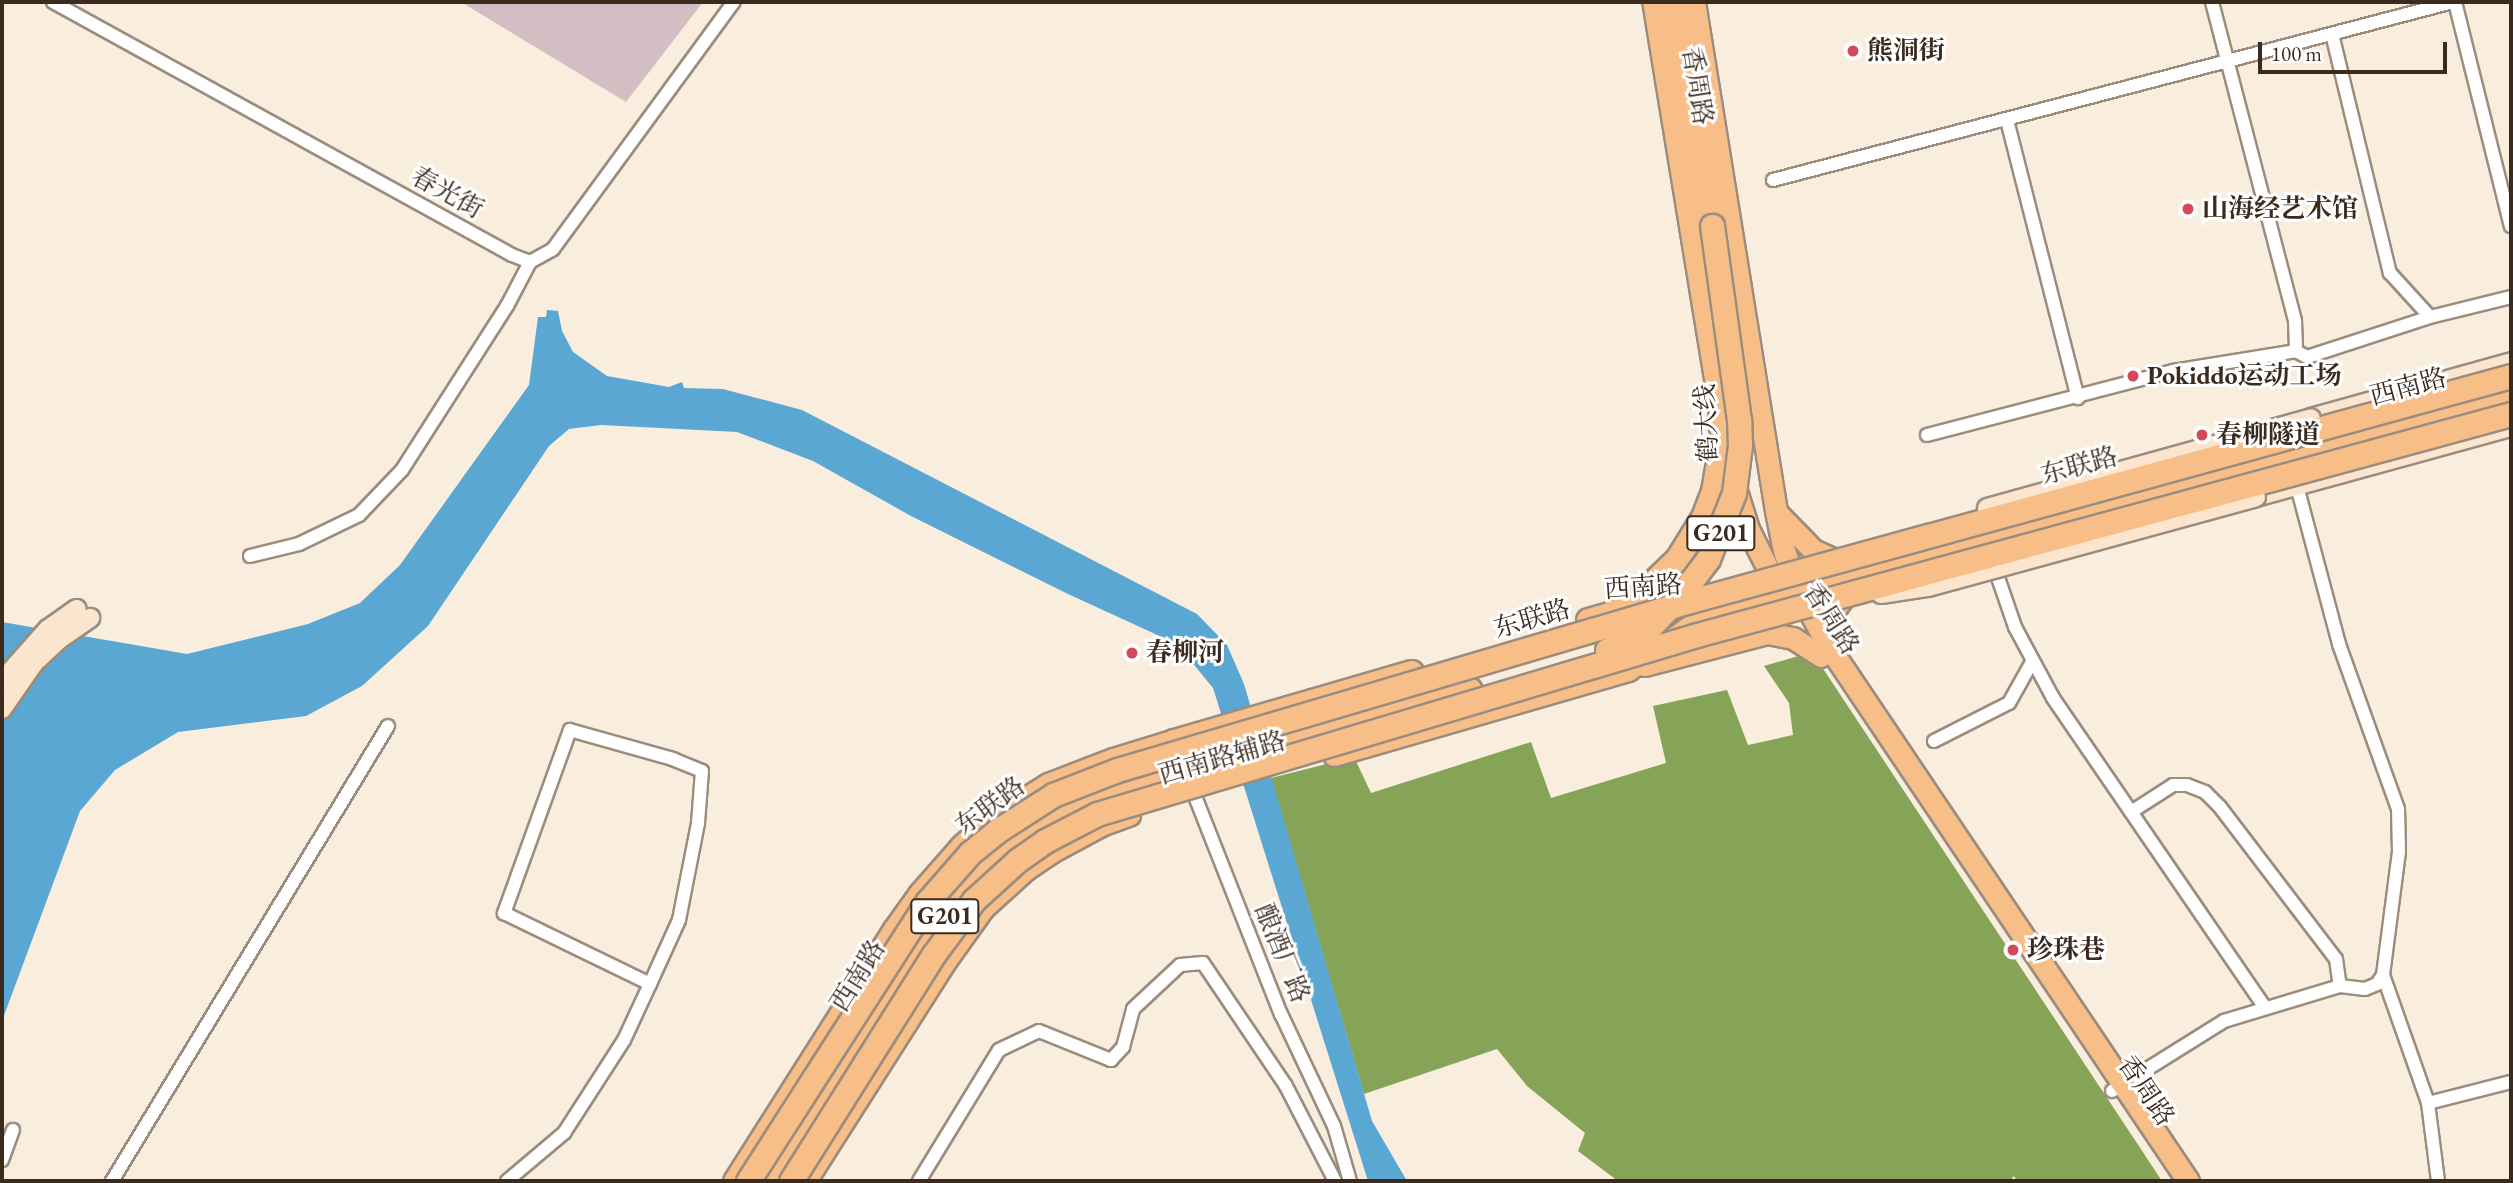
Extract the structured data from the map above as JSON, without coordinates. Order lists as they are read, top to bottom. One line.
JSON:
{"streets":{"highway":["香周路","西南路","鹤大线","东联路","G201"],"main road":["西南路辅路"],"street":["春光街","酿酒厂路"]},"crossings":[["香周路","西南路"],["香周路","鹤大线"],["香周路","东联路"],["香周路","西南路辅路"],["西南路","鹤大线"],["西南路","东联路"],["西南路","西南路辅路"],["西南路","酿酒厂路"],["东联路","西南路辅路"],["西南路辅路","酿酒厂路"]],"places":["熊洞街","山海经艺术馆","Pokiddo运动工场","春柳隧道","春柳河","珍珠巷"],"scale_bar":"100 m"}
